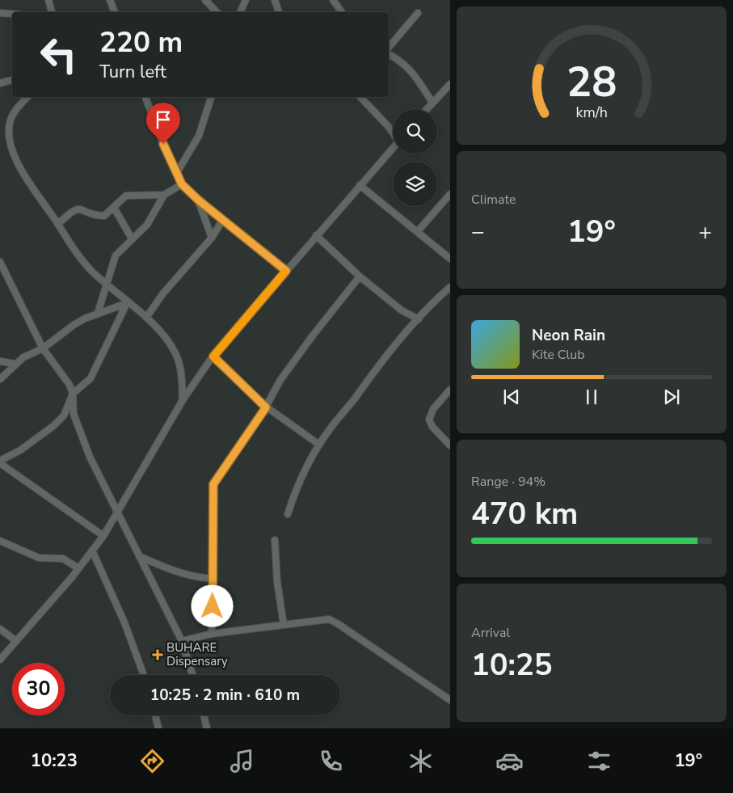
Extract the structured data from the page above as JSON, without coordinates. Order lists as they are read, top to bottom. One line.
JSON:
{"places":{"health":["BUHARE Dispensary"]},"page":{"turn":["220 m","Turn left"],"tile":["Climate",["Range · 94%","470 km"],["Arrival","10:25"]],"heat":["−","19°","+"],"song":["Neon Rain","Kite Club"],"limit":"30","trip":"10:25 · 2 min · 610 m","tabs":["10:23","19°"],"gauge":["28","km/h"]}}
